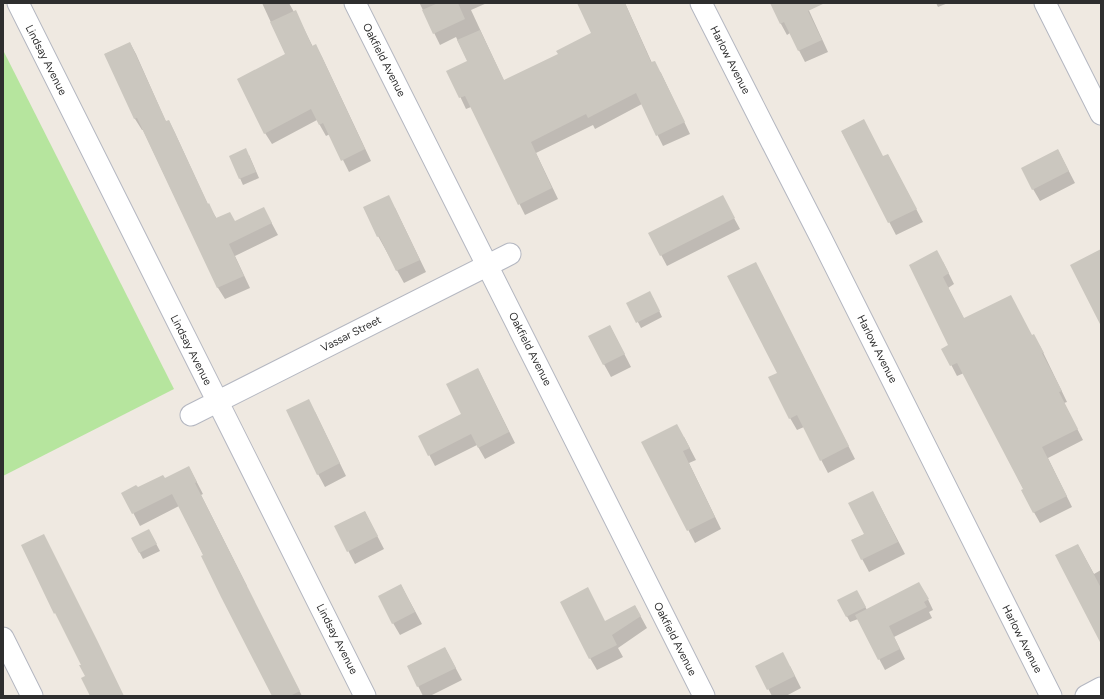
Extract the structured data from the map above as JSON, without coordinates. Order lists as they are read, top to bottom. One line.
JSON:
{"streets":{"street":["Lindsay Avenue","Oakfield Avenue","Harlow Avenue","Vassar Street"]},"crossings":[["Lindsay Avenue","Vassar Street"],["Oakfield Avenue","Vassar Street"]]}
